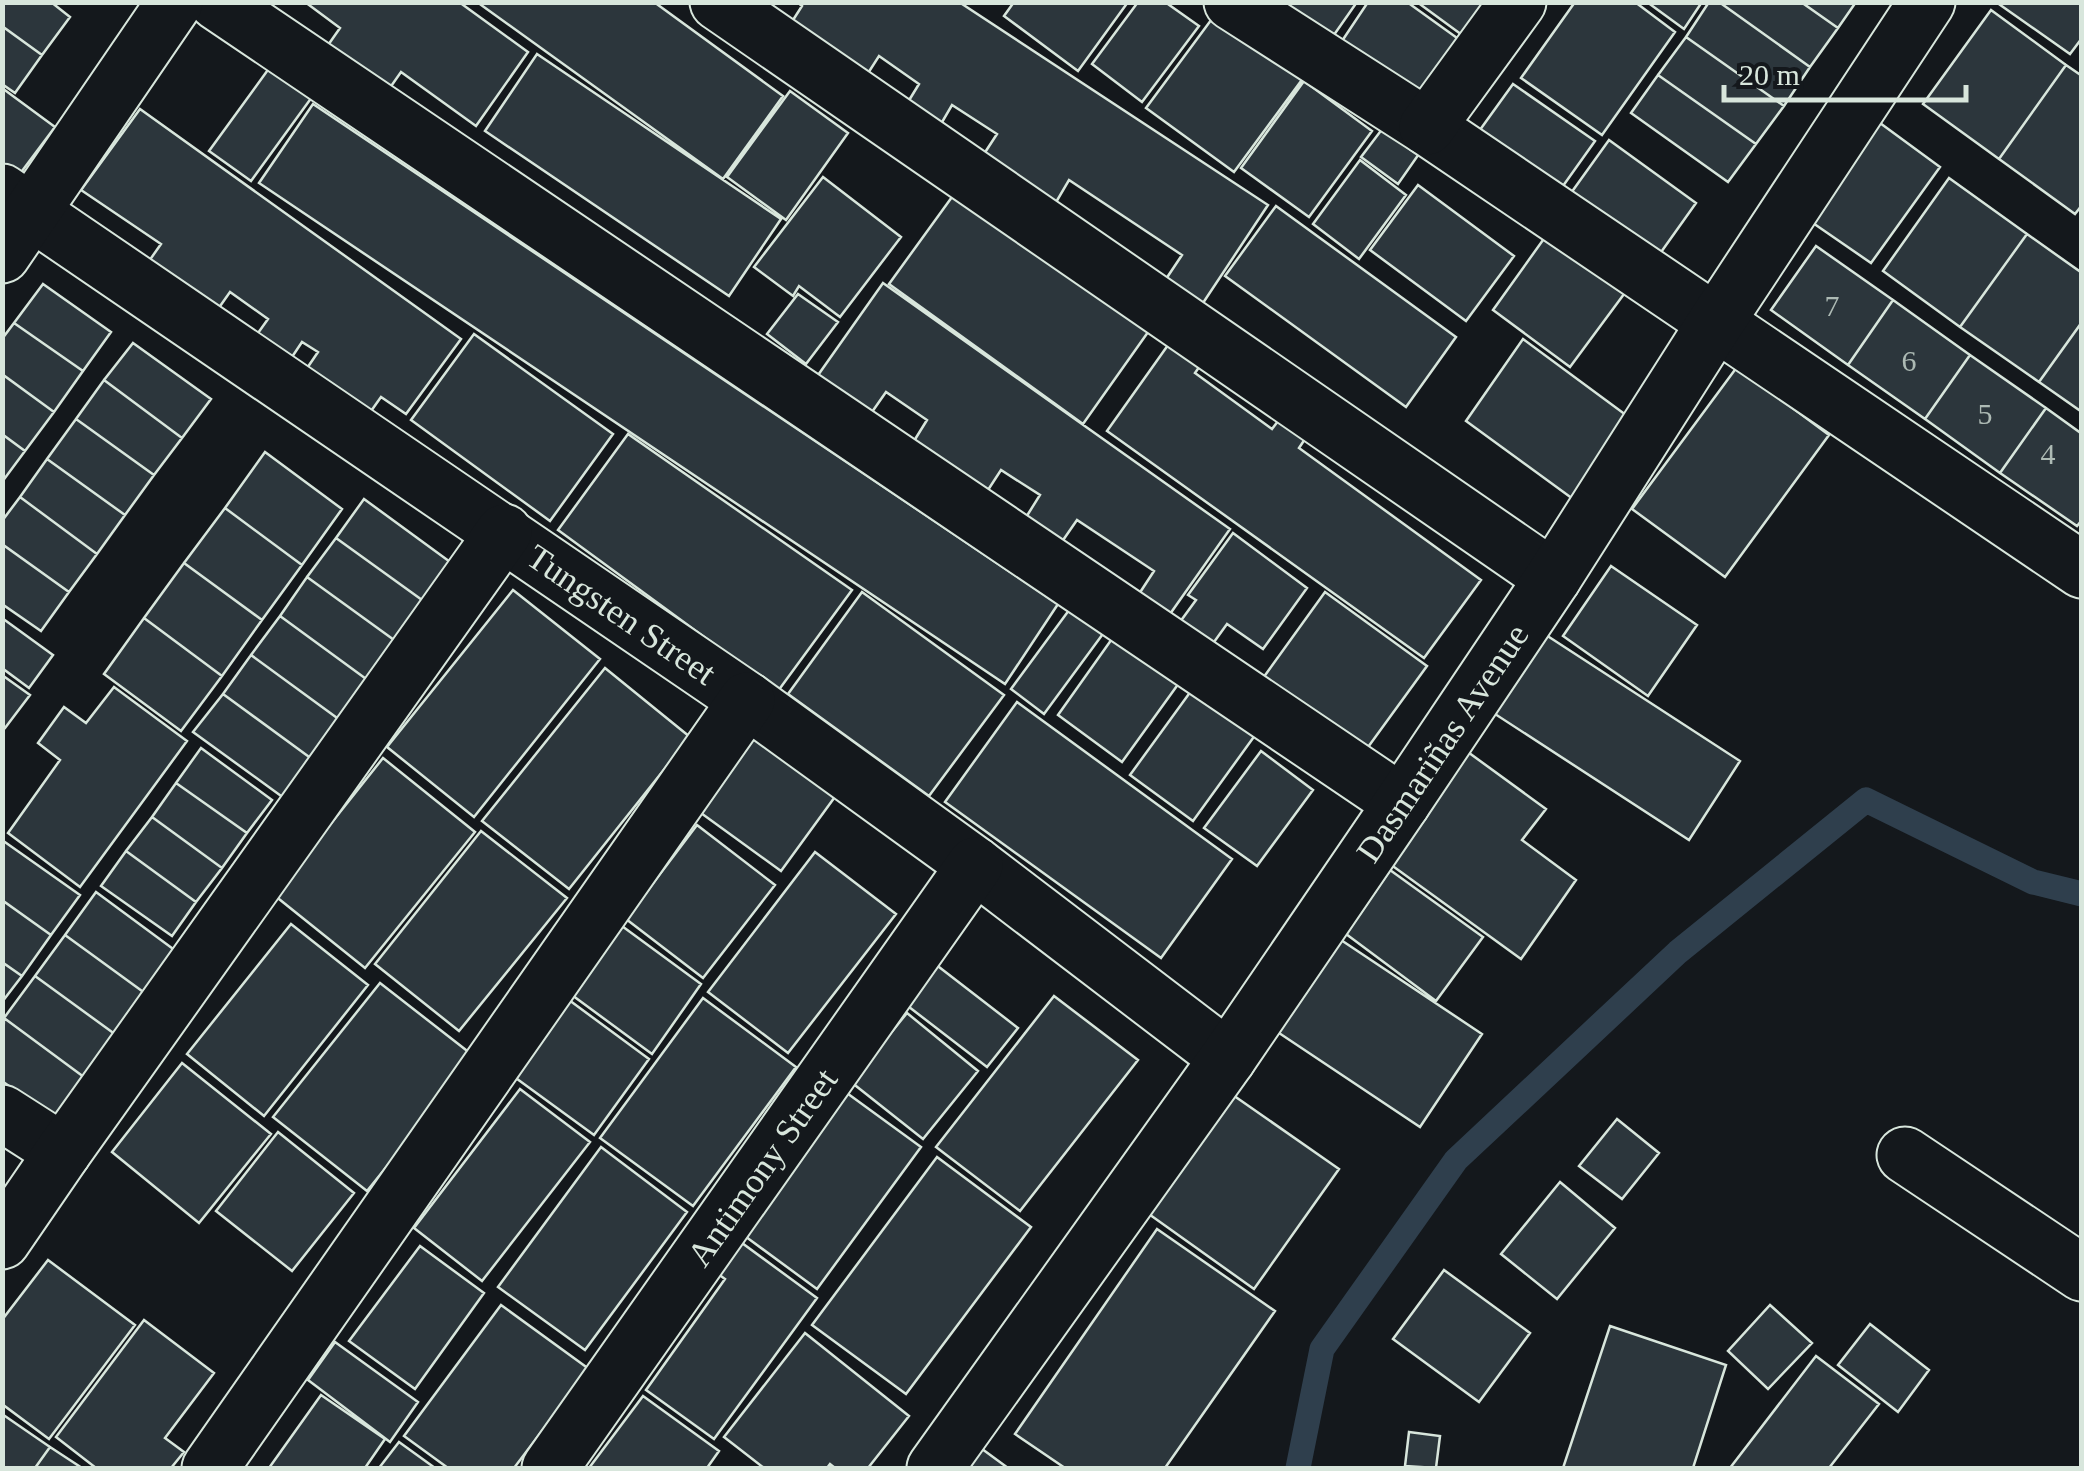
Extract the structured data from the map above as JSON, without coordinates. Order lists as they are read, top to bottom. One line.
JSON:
{"streets":{"street":["Tungsten Street","Dasmariñas Avenue","Antimony Street"]},"crossings":[["Tungsten Street","Dasmariñas Avenue"],["Tungsten Street","Antimony Street"]],"house_numbers":["7","6","5","4"],"scale_bar":"20 m"}
